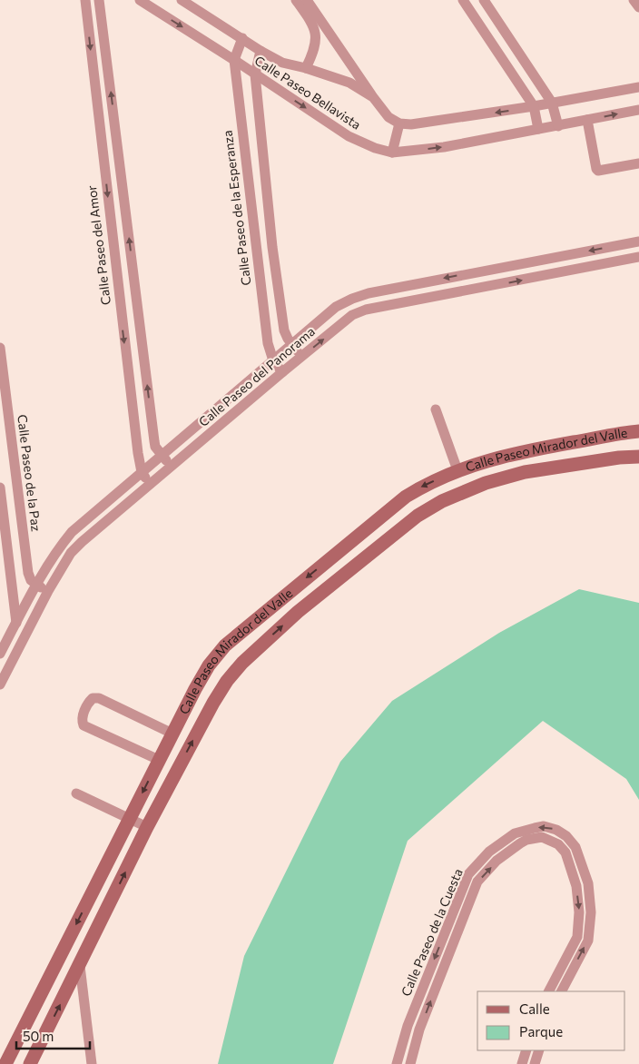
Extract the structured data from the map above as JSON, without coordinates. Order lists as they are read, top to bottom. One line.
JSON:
{"streets":{"street":["Calle Paseo Bellavista","Calle Paseo de la Esperanza","Calle Paseo del Amor","Calle Paseo del Panorama","Calle Paseo Mirador del Valle","Calle Paseo de la Paz","Calle Paseo de la Cuesta"]},"crossings":[["Calle Paseo Bellavista","Calle Paseo de la Esperanza"],["Calle Paseo de la Esperanza","Calle Paseo del Panorama"],["Calle Paseo del Amor","Calle Paseo del Panorama"],["Calle Paseo del Panorama","Calle Paseo de la Paz"]],"legend":["Calle","Parque"],"scale_bar":"50 m"}
